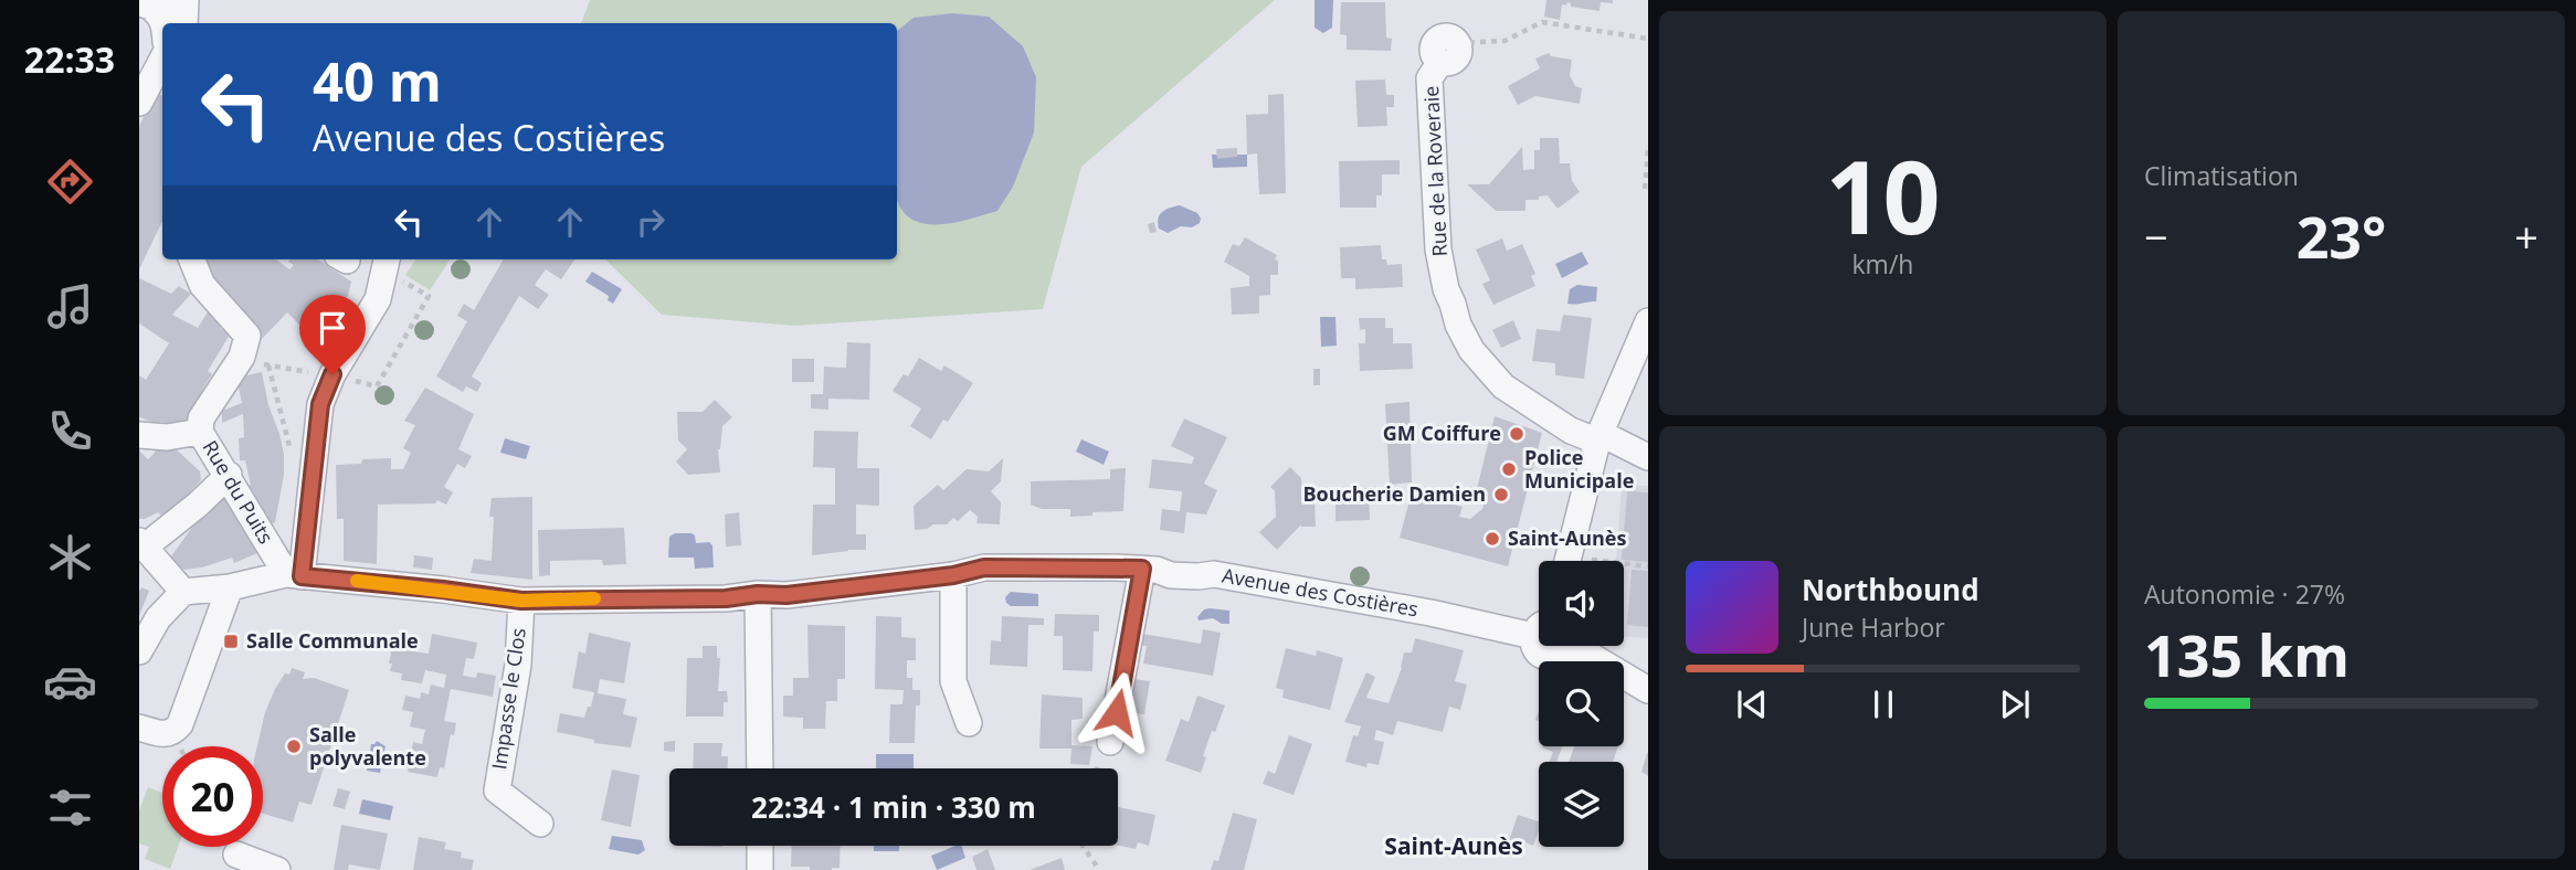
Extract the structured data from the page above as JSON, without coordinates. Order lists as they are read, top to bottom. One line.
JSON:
{"streets":{"street":["Rue de la Roveraie","Rue du Puits","Avenue des Costières","Impasse le Clos"]},"crossings":[["Rue du Puits","Avenue des Costières"],["Avenue des Costières","Impasse le Clos"]],"districts":["Saint-Aunès"],"places":{"other":["GM Coiffure","Police Municipale","Boucherie Damien","Saint-Aunès","Salle polyvalente"],"transit":["Salle Communale"]},"page":{"tabs":"22:33","tile":[["10","km/h"],"Climatisation",["Autonomie · 27%","135 km"]],"turn":["40 m","Avenue des Costières"],"heat":["−","23°","+"],"song":["Northbound","June Harbor"],"limit":"20","trip":"22:34 · 1 min · 330 m"}}
